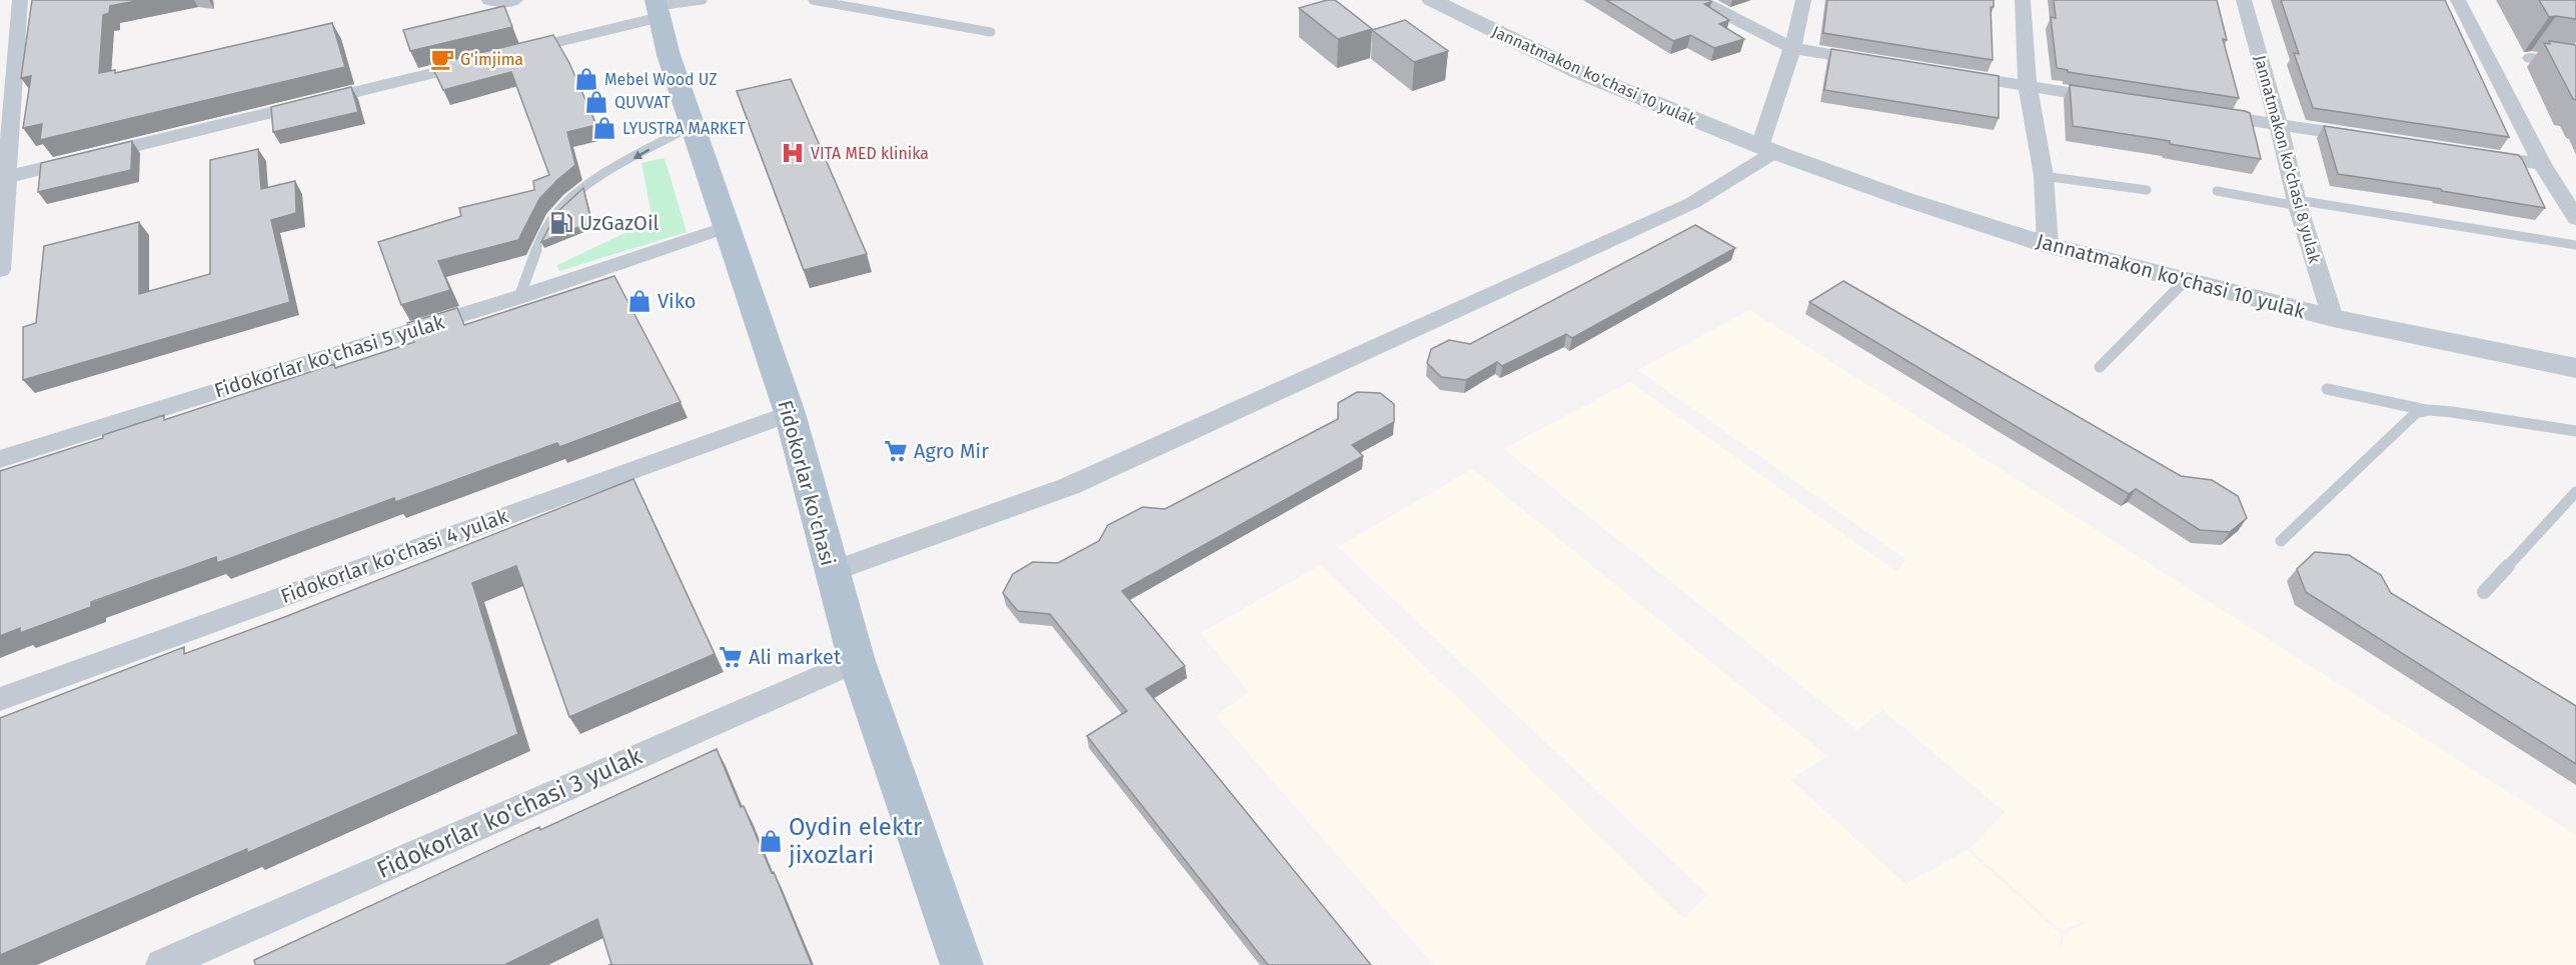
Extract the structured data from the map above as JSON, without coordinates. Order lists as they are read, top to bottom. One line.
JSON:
{"streets":{"main road":["Fidokorlar ko'chasi"],"street":["Jannatmakon ko'chasi 10 yulak","Jannatmakon ko'chasi 8 yulak","Fidokorlar ko'chasi 5 yulak","Fidokorlar ko'chasi 4 yulak","Fidokorlar ko'chasi 3 yulak"]},"crossings":[["Jannatmakon ko'chasi 10 yulak","Jannatmakon ko'chasi 8 yulak"],["Fidokorlar ko'chasi 5 yulak","Fidokorlar ko'chasi"],["Fidokorlar ko'chasi","Fidokorlar ko'chasi 4 yulak"],["Fidokorlar ko'chasi","Fidokorlar ko'chasi 3 yulak"]],"places":{"cafe":["G'imjima"],"shop":["Mebel Wood UZ","QUVVAT","LYUSTRA MARKET","Viko","Oydin elektr jixozlari"],"hospital":["VITA MED klinika"],"fuel station":["UzGazOil"],"supermarket":["Agro Mir","Ali market"]}}
